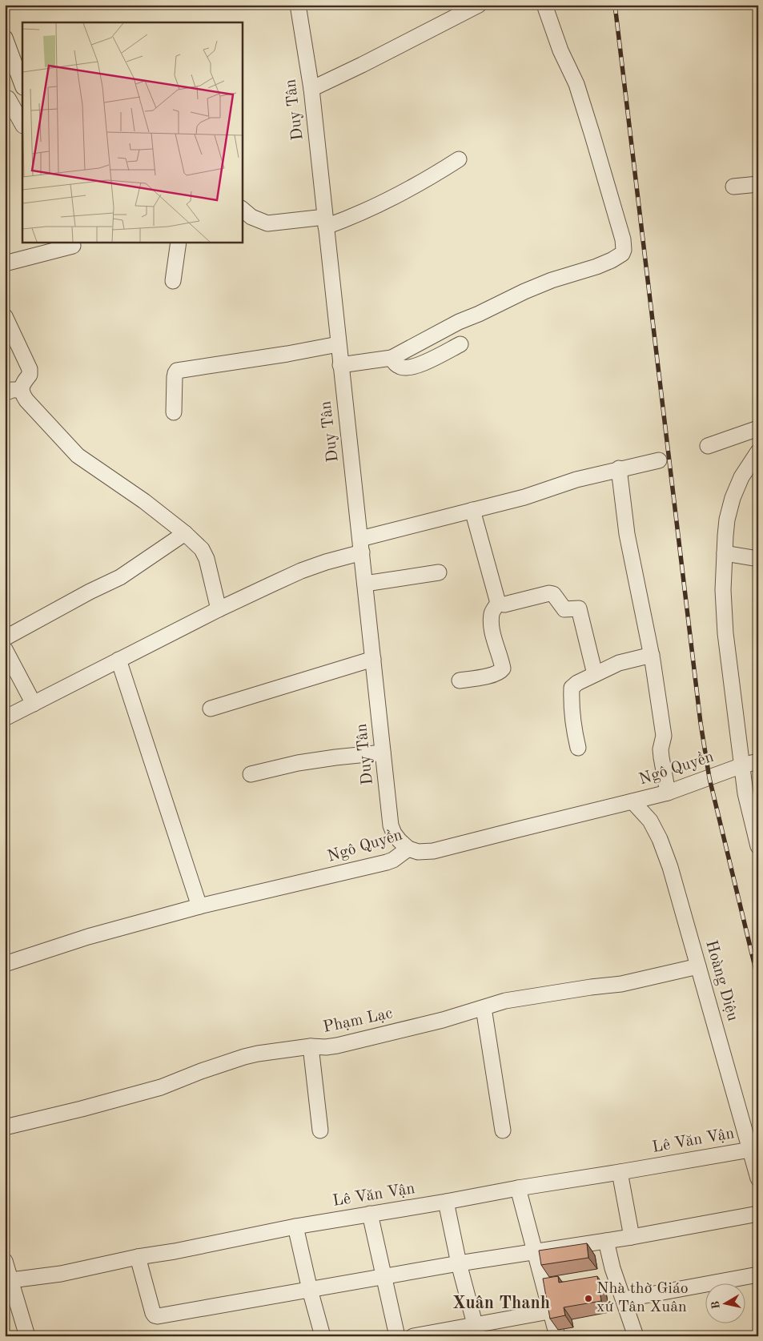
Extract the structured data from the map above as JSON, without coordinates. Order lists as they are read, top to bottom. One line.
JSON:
{"streets":{"street":["Duy Tân","Ngô Quyền","Hoàng Diệu","Phạm Lạc","Lê Văn Vận"]},"crossings":[["Duy Tân","Ngô Quyền"],["Ngô Quyền","Hoàng Diệu"],["Hoàng Diệu","Phạm Lạc"],["Hoàng Diệu","Lê Văn Vận"]],"districts":["Xuân Thanh"],"places":["Nhà thờ Giáo xứ Tân Xuân"],"north":"left"}
